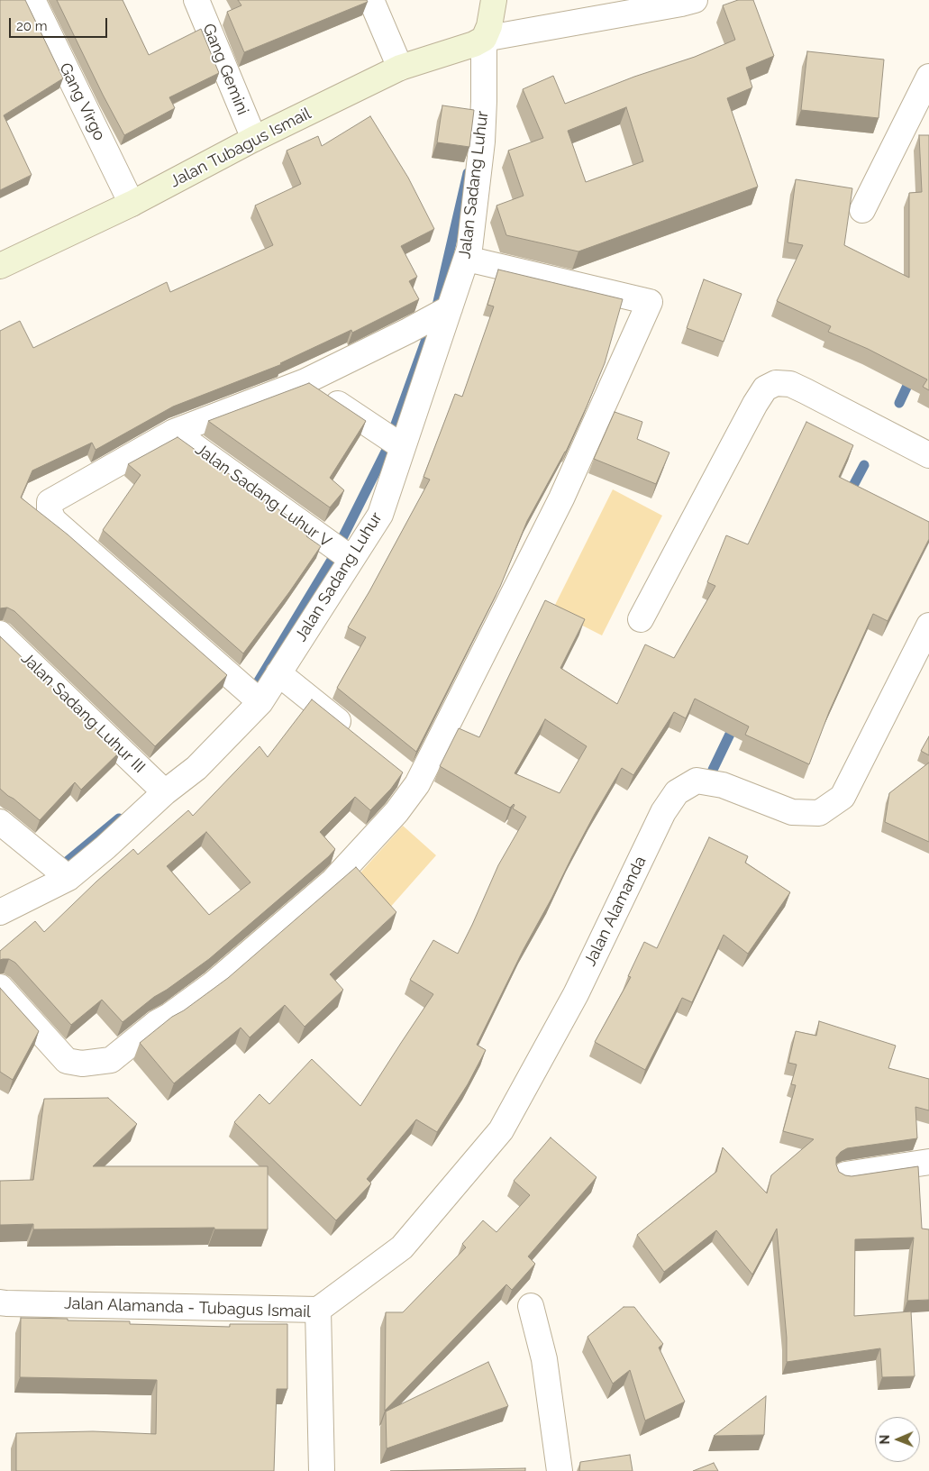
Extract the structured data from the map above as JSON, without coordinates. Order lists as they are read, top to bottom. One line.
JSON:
{"streets":{"main road":["Jalan Tubagus Ismail"],"street":["Gang Gemini","Gang Virgo","Jalan Sadang Luhur","Jalan Sadang Luhur V","Jalan Sadang Luhur III","Jalan Alamanda","Jalan Alamanda - Tubagus Ismail"]},"crossings":[["Gang Gemini","Jalan Tubagus Ismail"],["Gang Virgo","Jalan Tubagus Ismail"],["Jalan Tubagus Ismail","Jalan Sadang Luhur"],["Jalan Sadang Luhur","Jalan Sadang Luhur V"],["Jalan Sadang Luhur","Jalan Sadang Luhur III"],["Jalan Alamanda","Jalan Alamanda - Tubagus Ismail"]],"scale_bar":"20 m","north":"left"}
